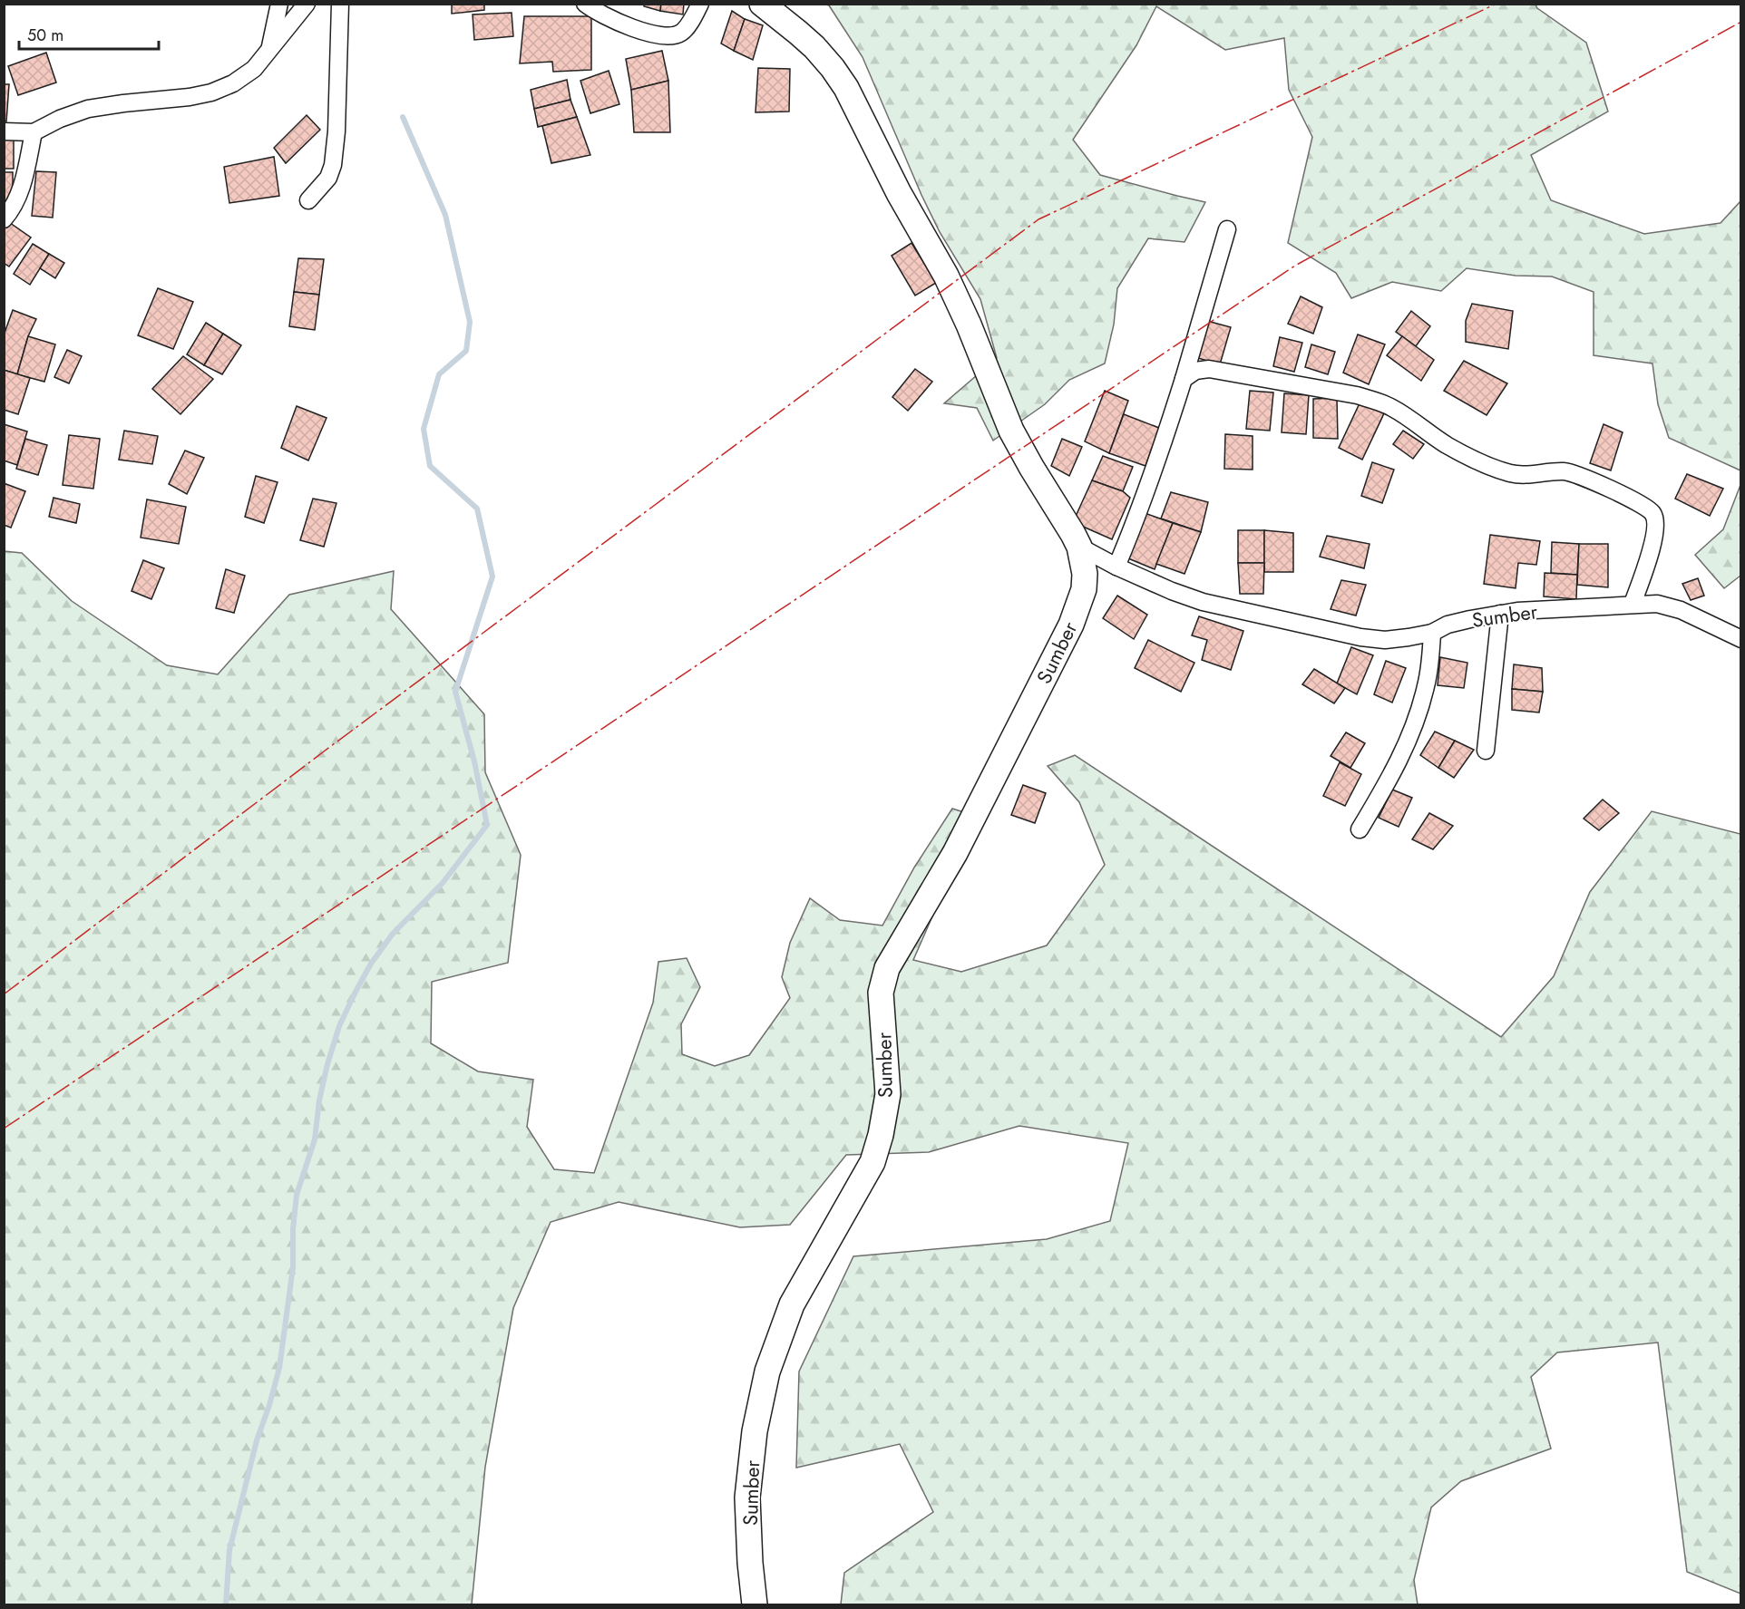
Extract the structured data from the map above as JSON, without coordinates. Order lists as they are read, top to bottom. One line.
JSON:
{"streets":{"street":["Sumber"]},"scale_bar":"50 m"}
